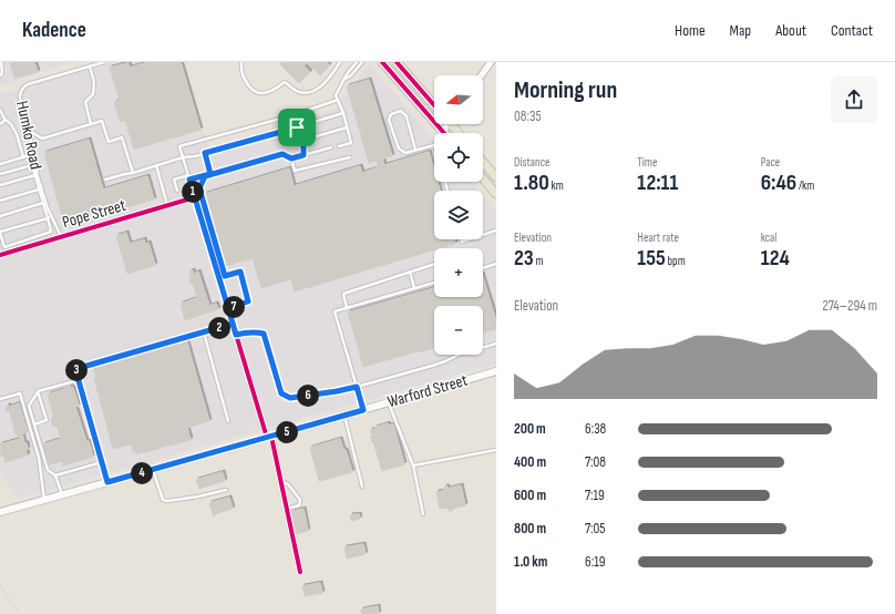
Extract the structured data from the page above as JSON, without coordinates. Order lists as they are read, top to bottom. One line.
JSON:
{"streets":{"main road":["Warford Street"],"street":["Pope Street"],"lane":["Humko Road"]},"crossings":[["Humko Road","Pope Street"]],"north":"left","page":{"header":"Kadence","nav":["Home","Map","About","Contact"],"heading":["Morning run","08:35"],"map_buttons":["+","−"],"stats":[["Distance","1.80 km"],["Time","12:11"],["Pace","6:46 /km"],["Elevation","23 m"],["Heart rate","155 bpm"],["kcal","124"]],"pins":["1","7","2","3","6","5","4"],"chart":["Elevation","274–294 m"],"list":[{"name":"200 m","note":"6:38"},{"name":"400 m","note":"7:08"},{"name":"600 m","note":"7:19"},{"name":"800 m","note":"7:05"},{"name":"1.0 km","note":"6:19"}]}}
